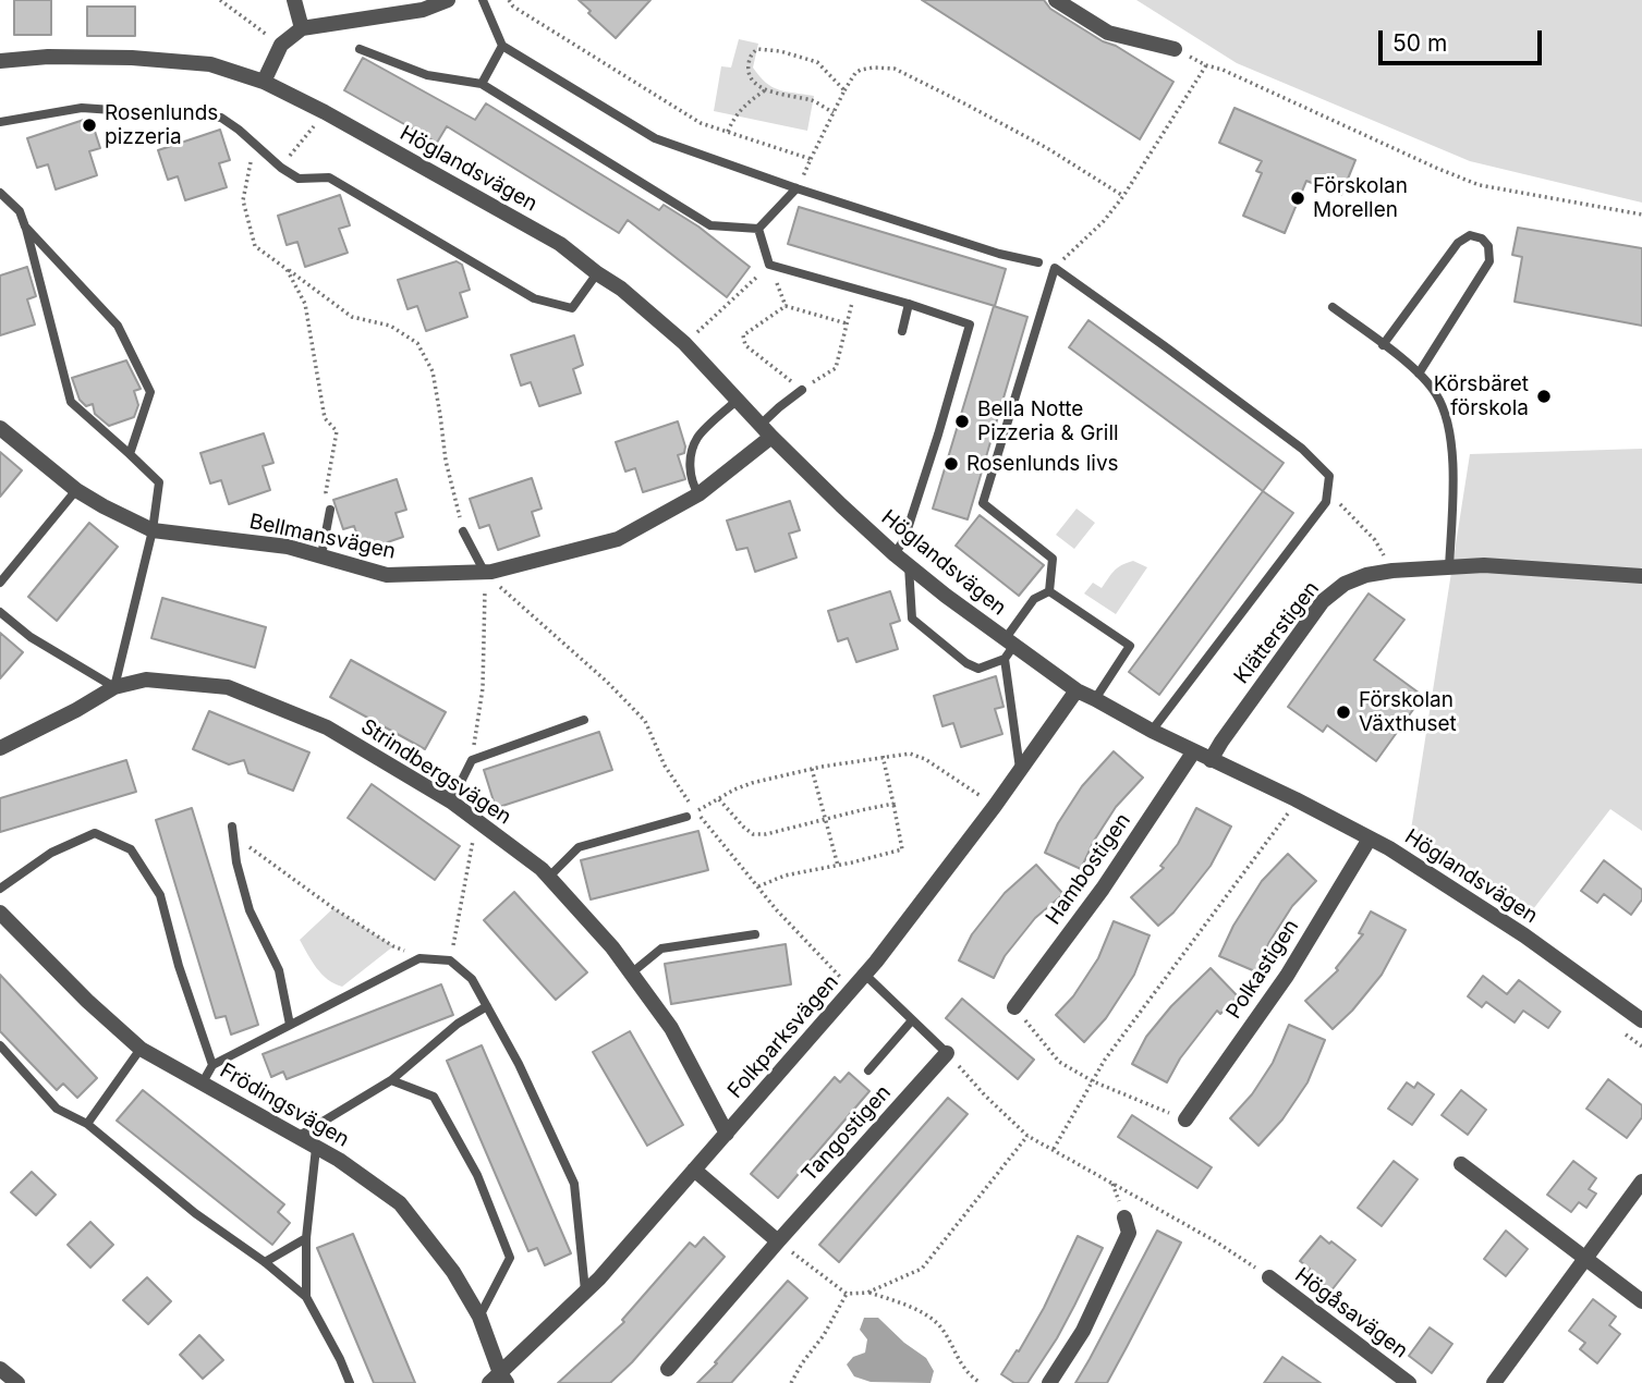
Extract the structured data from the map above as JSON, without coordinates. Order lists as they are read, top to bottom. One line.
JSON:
{"streets":{"street":["Höglandsvägen","Bellmansvägen","Klätterstigen","Strindbergsvägen","Hambostigen","Polkastigen","Folkparksvägen","Frödingsvägen","Tangostigen","Högåsavägen"]},"crossings":[["Höglandsvägen","Bellmansvägen"],["Höglandsvägen","Klätterstigen"],["Höglandsvägen","Hambostigen"],["Höglandsvägen","Polkastigen"],["Höglandsvägen","Folkparksvägen"],["Strindbergsvägen","Folkparksvägen"],["Folkparksvägen","Frödingsvägen"]],"places":["Rosenlunds pizzeria","Förskolan Morellen","Körsbäret förskola","Bella Notte Pizzeria & Grill","Rosenlunds livs","Förskolan Växthuset"],"scale_bar":"50 m"}
